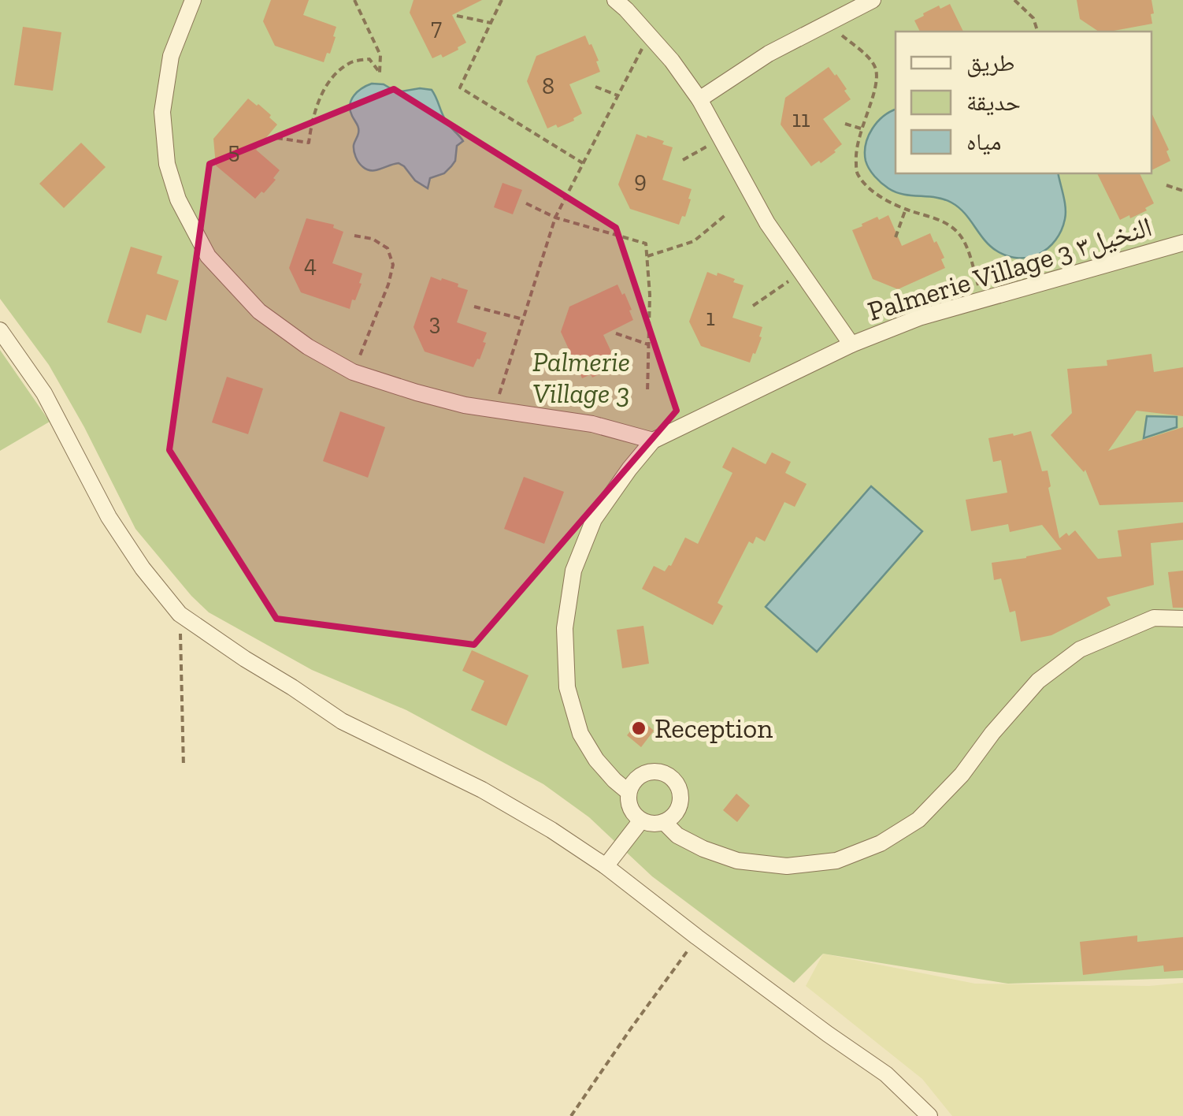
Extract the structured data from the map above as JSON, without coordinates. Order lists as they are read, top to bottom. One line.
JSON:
{"streets":{"street":["Palmerie Village 3 النخيل٣"]},"parks":["Palmerie Village 3"],"places":["Reception"],"house_numbers":["7","8","11","5","9","4","1","3"],"legend":["طريق","حديقة","مياه"]}
